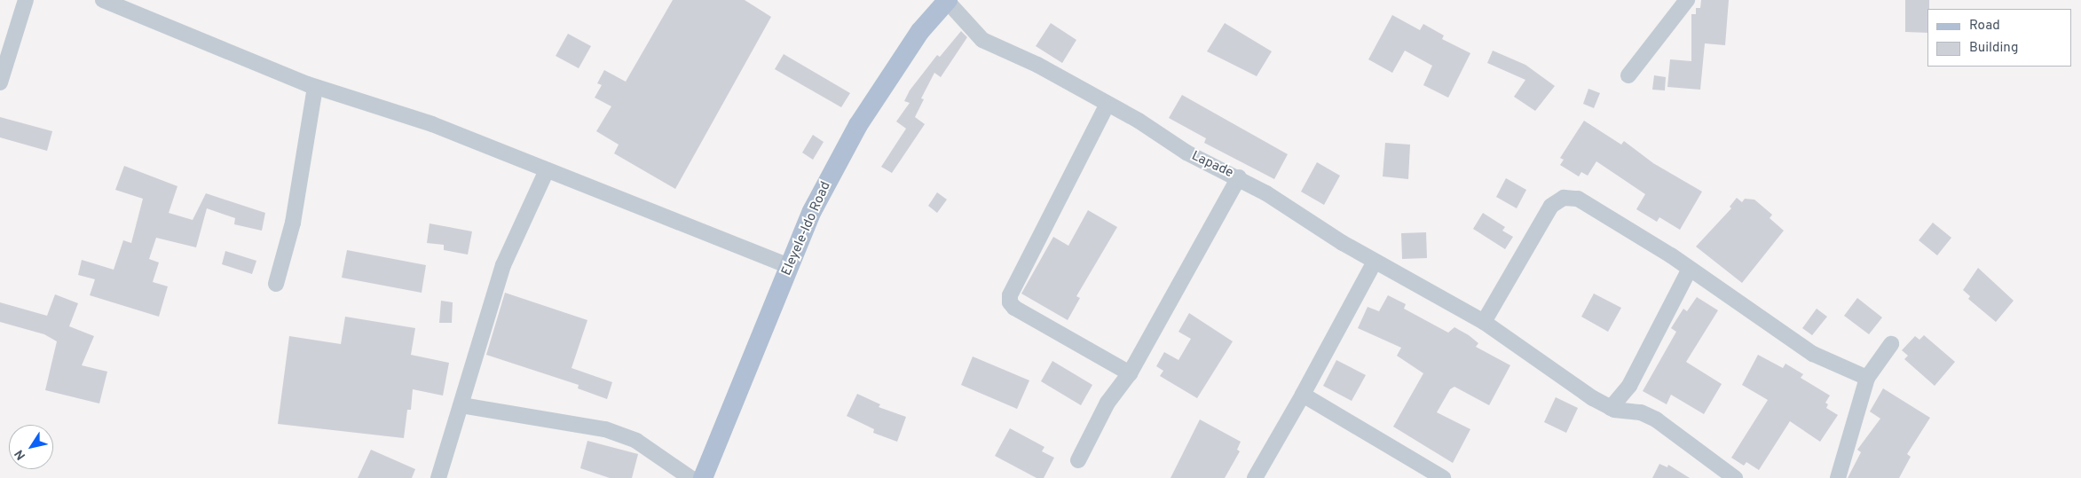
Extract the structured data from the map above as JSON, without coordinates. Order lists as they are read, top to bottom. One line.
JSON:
{"streets":{"main road":["Eleyele-Ido Road"],"street":["Lapade"]},"crossings":[["Lapade","Eleyele-Ido Road"]],"legend":["Road","Building"],"north":"bottom left"}
